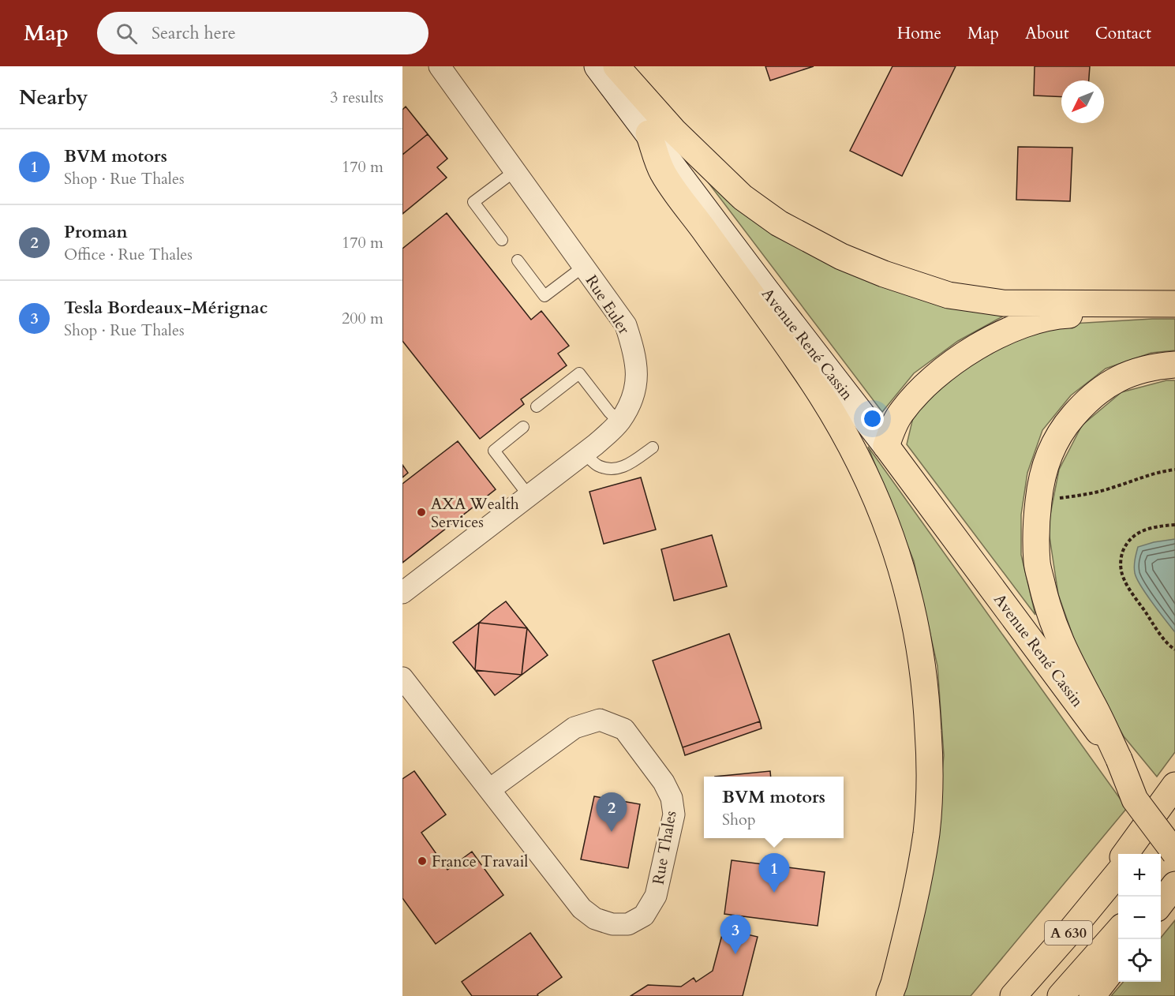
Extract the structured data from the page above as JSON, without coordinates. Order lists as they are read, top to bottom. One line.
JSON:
{"streets":{"main road":["Avenue René Cassin","A 630"],"street":["Rue Euler","Rue Thales"]},"places":["AXA Wealth Services","France Travail"],"north":"bottom left","page":{"header":"Map","search":"Search here","nav":["Home","Map","About","Contact"],"heading":["Nearby","3 results"],"list":[{"mark":"1","name":"BVM motors","note":"Shop · Rue Thales","value":"170 m"},{"mark":"2","name":"Proman","note":"Office · Rue Thales","value":"170 m"},{"mark":"3","name":"Tesla Bordeaux-Mérignac","note":"Shop · Rue Thales","value":"200 m"}],"popup":["BVM motors","Shop"],"pins":["2","1","3"],"map_buttons":["+","−"]}}
